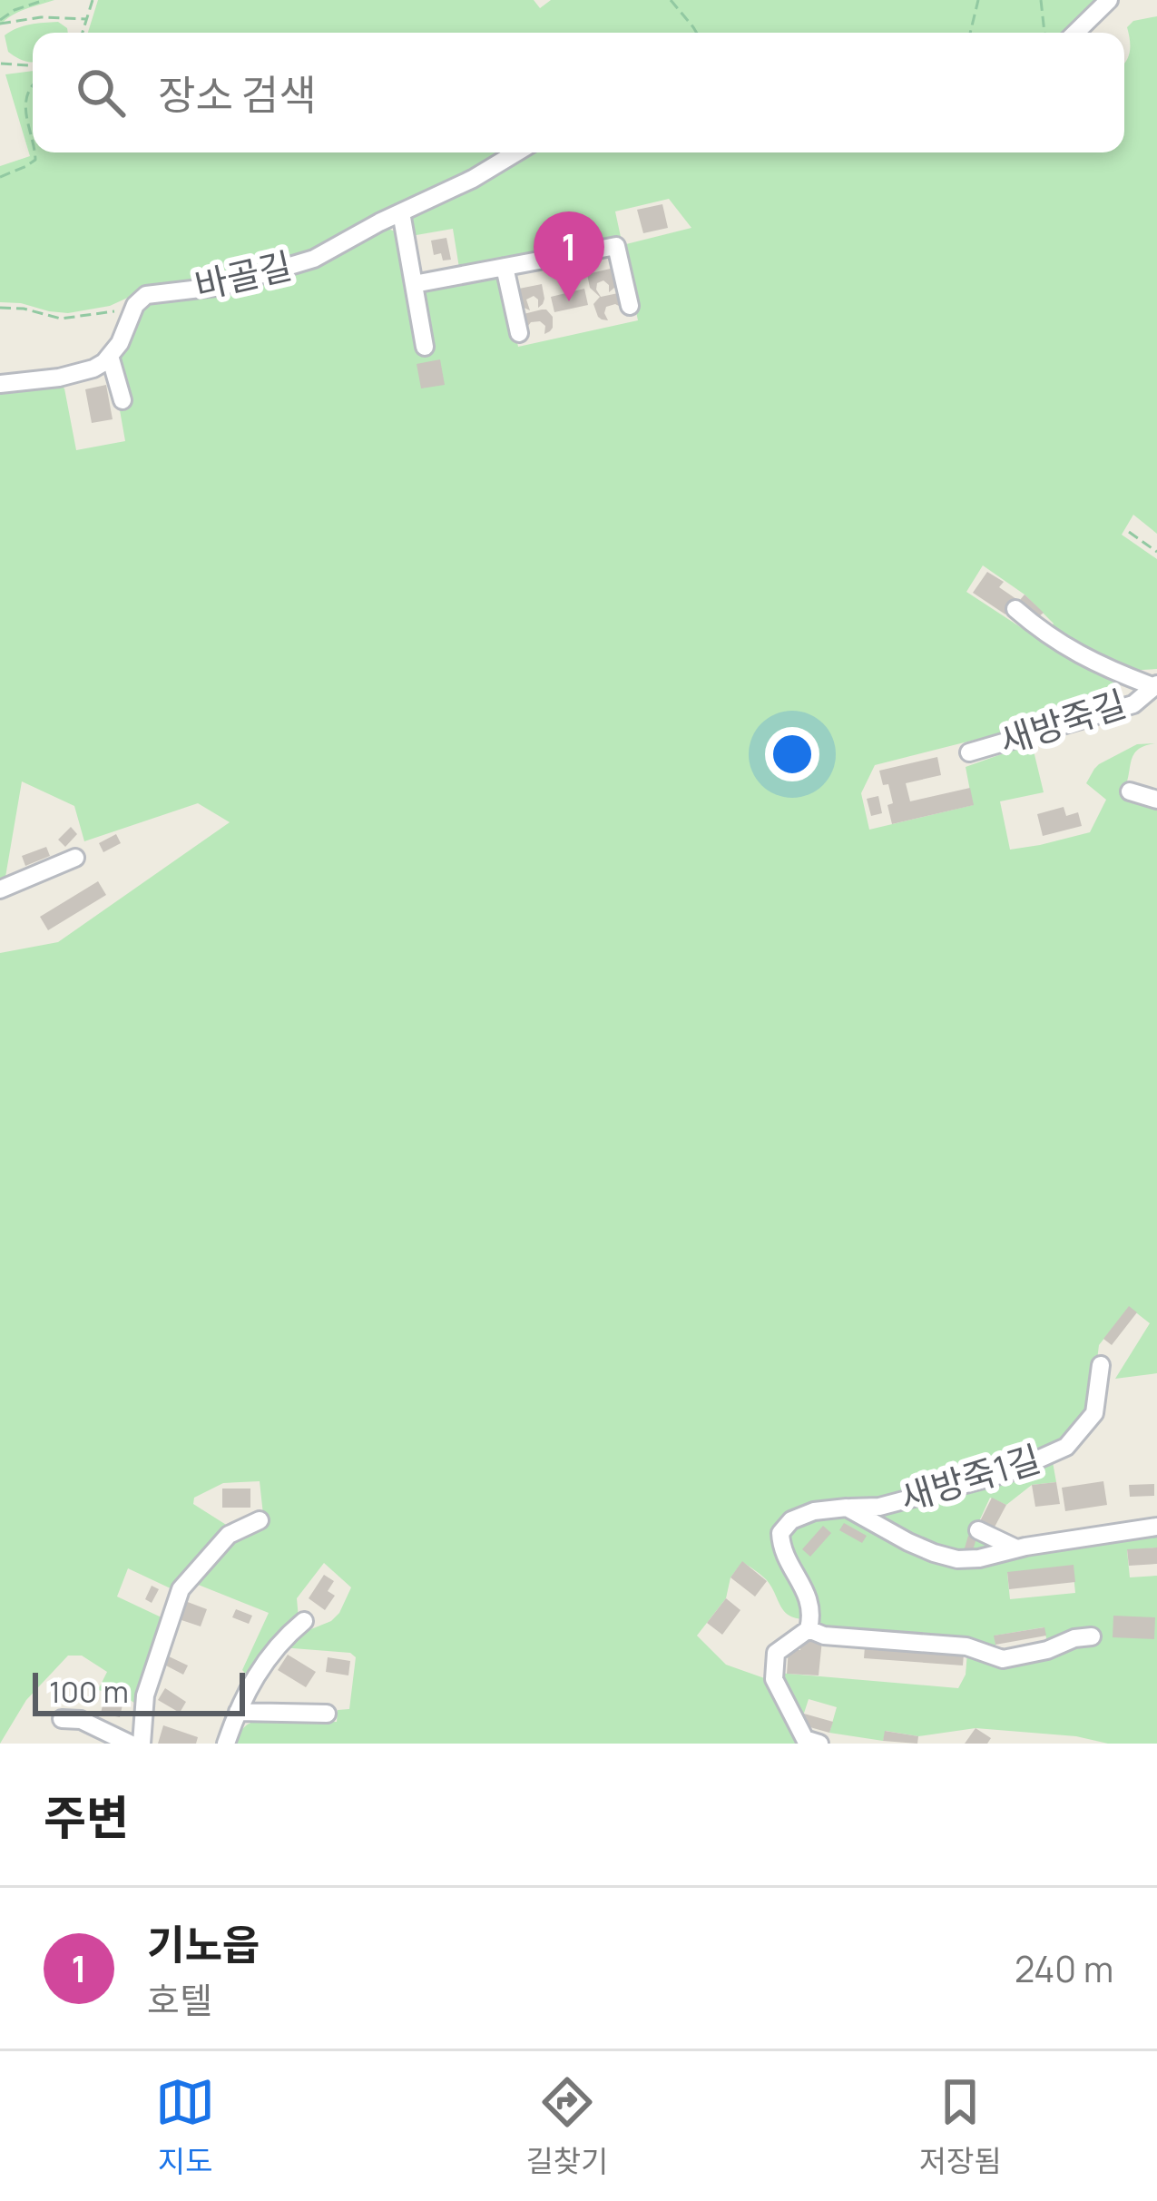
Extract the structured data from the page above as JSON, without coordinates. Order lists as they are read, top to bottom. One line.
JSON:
{"streets":{"lane":["바골길","새방죽길","새방죽1길"]},"scale_bar":"100 m","page":{"search":"장소 검색","pins":"1","scale":"100 m","heading":"주변","list":[{"mark":"1","name":"기노읍","note":"호텔","value":"240 m"}],"nav":["지도","길찾기","저장됨"]}}
